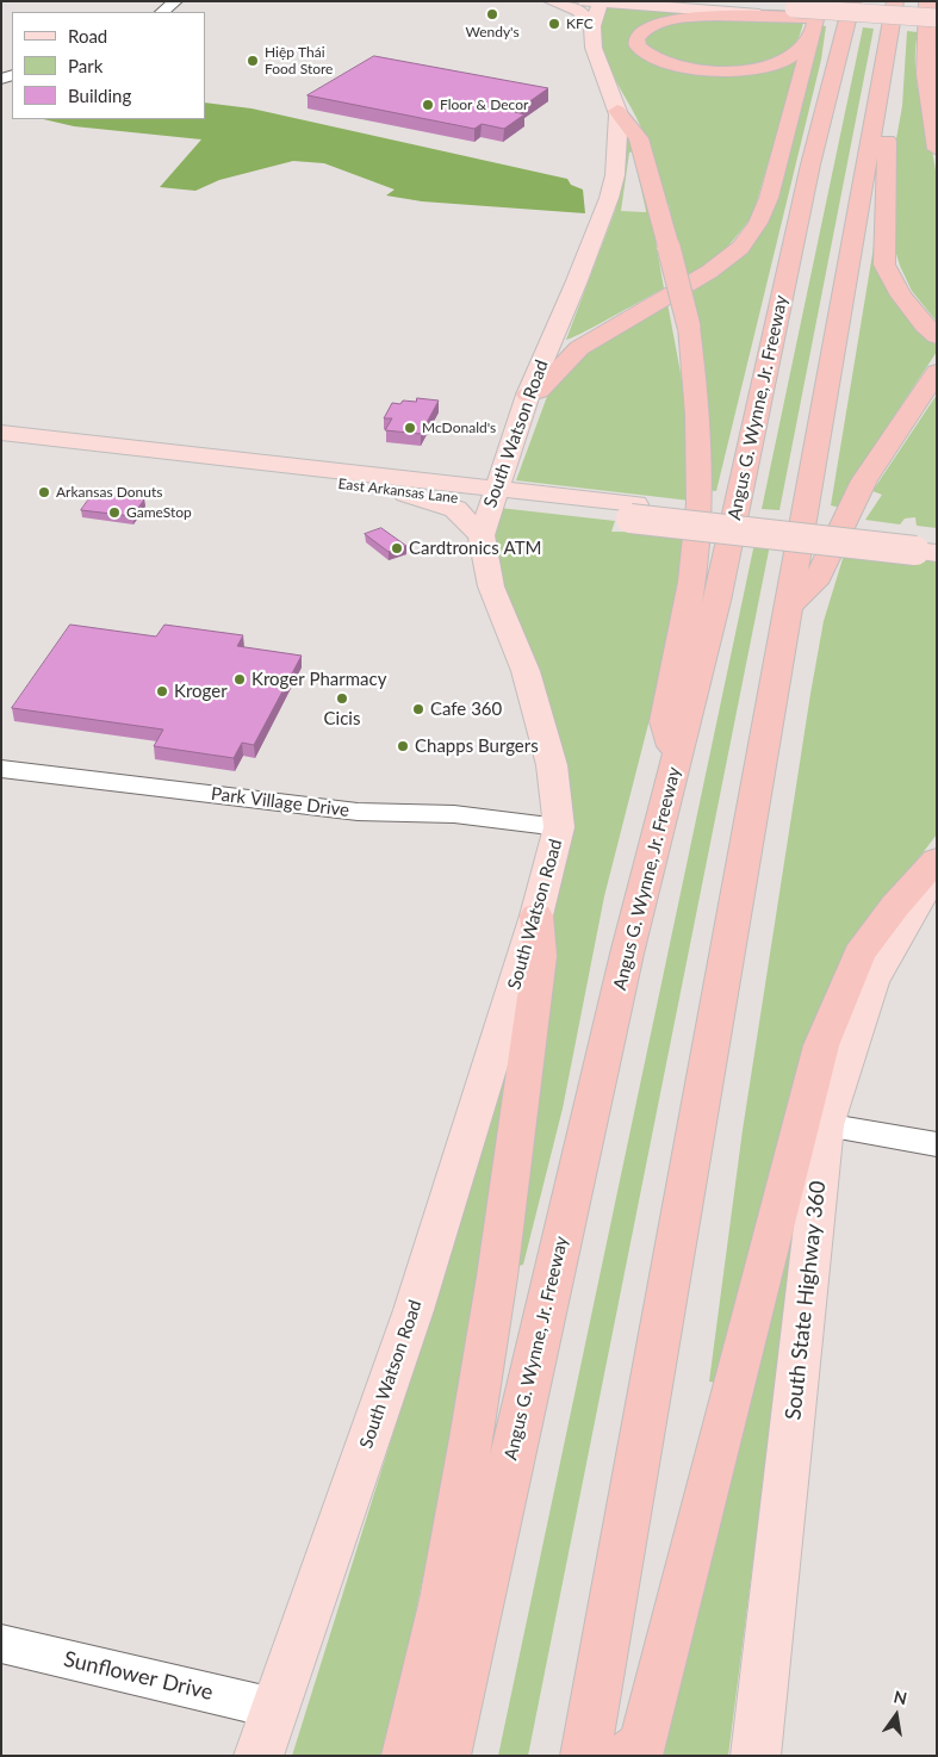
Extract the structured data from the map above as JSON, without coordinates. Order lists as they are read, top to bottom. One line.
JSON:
{"streets":{"highway":["Angus G. Wynne, Jr. Freeway"],"main road":["South Watson Road","East Arkansas Lane","South State Highway 360"],"street":["Park Village Drive","Sunflower Drive"]},"crossings":[["South Watson Road","East Arkansas Lane"],["South Watson Road","Park Village Drive"],["South Watson Road","Sunflower Drive"]],"places":["Wendy's","KFC","Hiệp Thái Food Store","Floor & Decor","McDonald's","Arkansas Donuts","GameStop","Cardtronics ATM","Kroger Pharmacy","Kroger","Cicis","Cafe 360","Chapps Burgers"],"legend":["Road","Park","Building"],"north":"top"}
